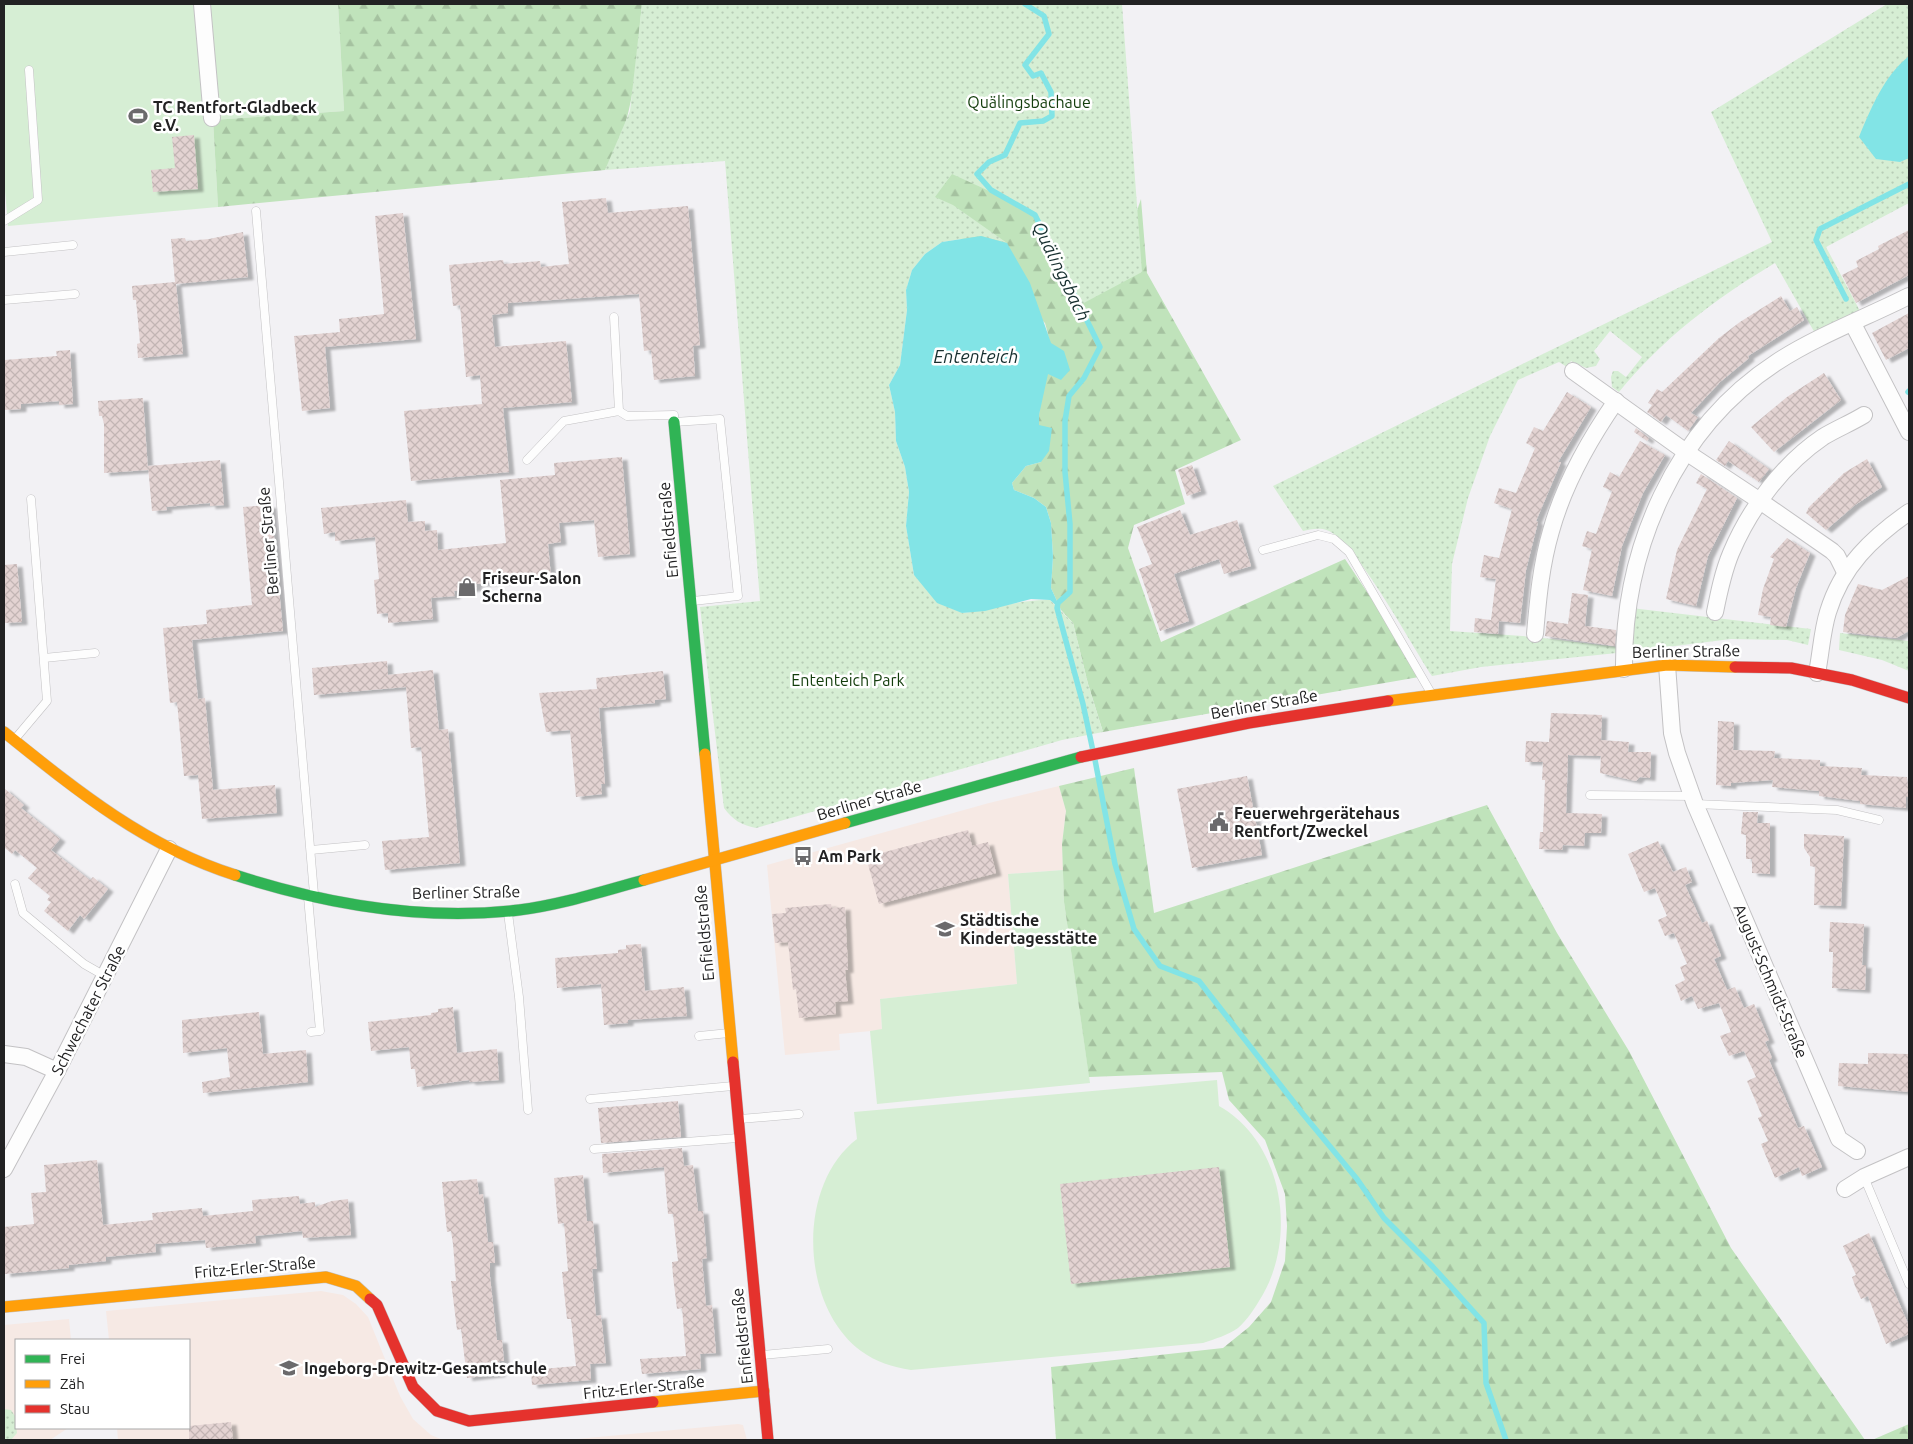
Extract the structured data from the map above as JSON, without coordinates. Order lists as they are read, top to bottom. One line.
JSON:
{"streets":{"street":["Enfieldstraße","Berliner Straße","August-Schmidt-Straße","Schwechater Straße","Fritz-Erler-Straße"]},"crossings":[["Enfieldstraße","Berliner Straße"],["Enfieldstraße","Fritz-Erler-Straße"],["Berliner Straße","August-Schmidt-Straße"],["Berliner Straße","Schwechater Straße"]],"water":["Quälingsbach","Ententeich"],"parks":["Quälingsbachaue","Ententeich Park"],"places":{"sports":["TC Rentfort-Gladbeck e.V."],"shop":["Friseur-Salon Scherna"],"public building":["Feuerwehrgerätehaus Rentfort/Zweckel"],"bus stop":["Am Park"],"school or university":["Städtische Kindertagesstätte","Ingeborg-Drewitz-Gesamtschule"]},"legend":["Frei","Zäh","Stau"]}
